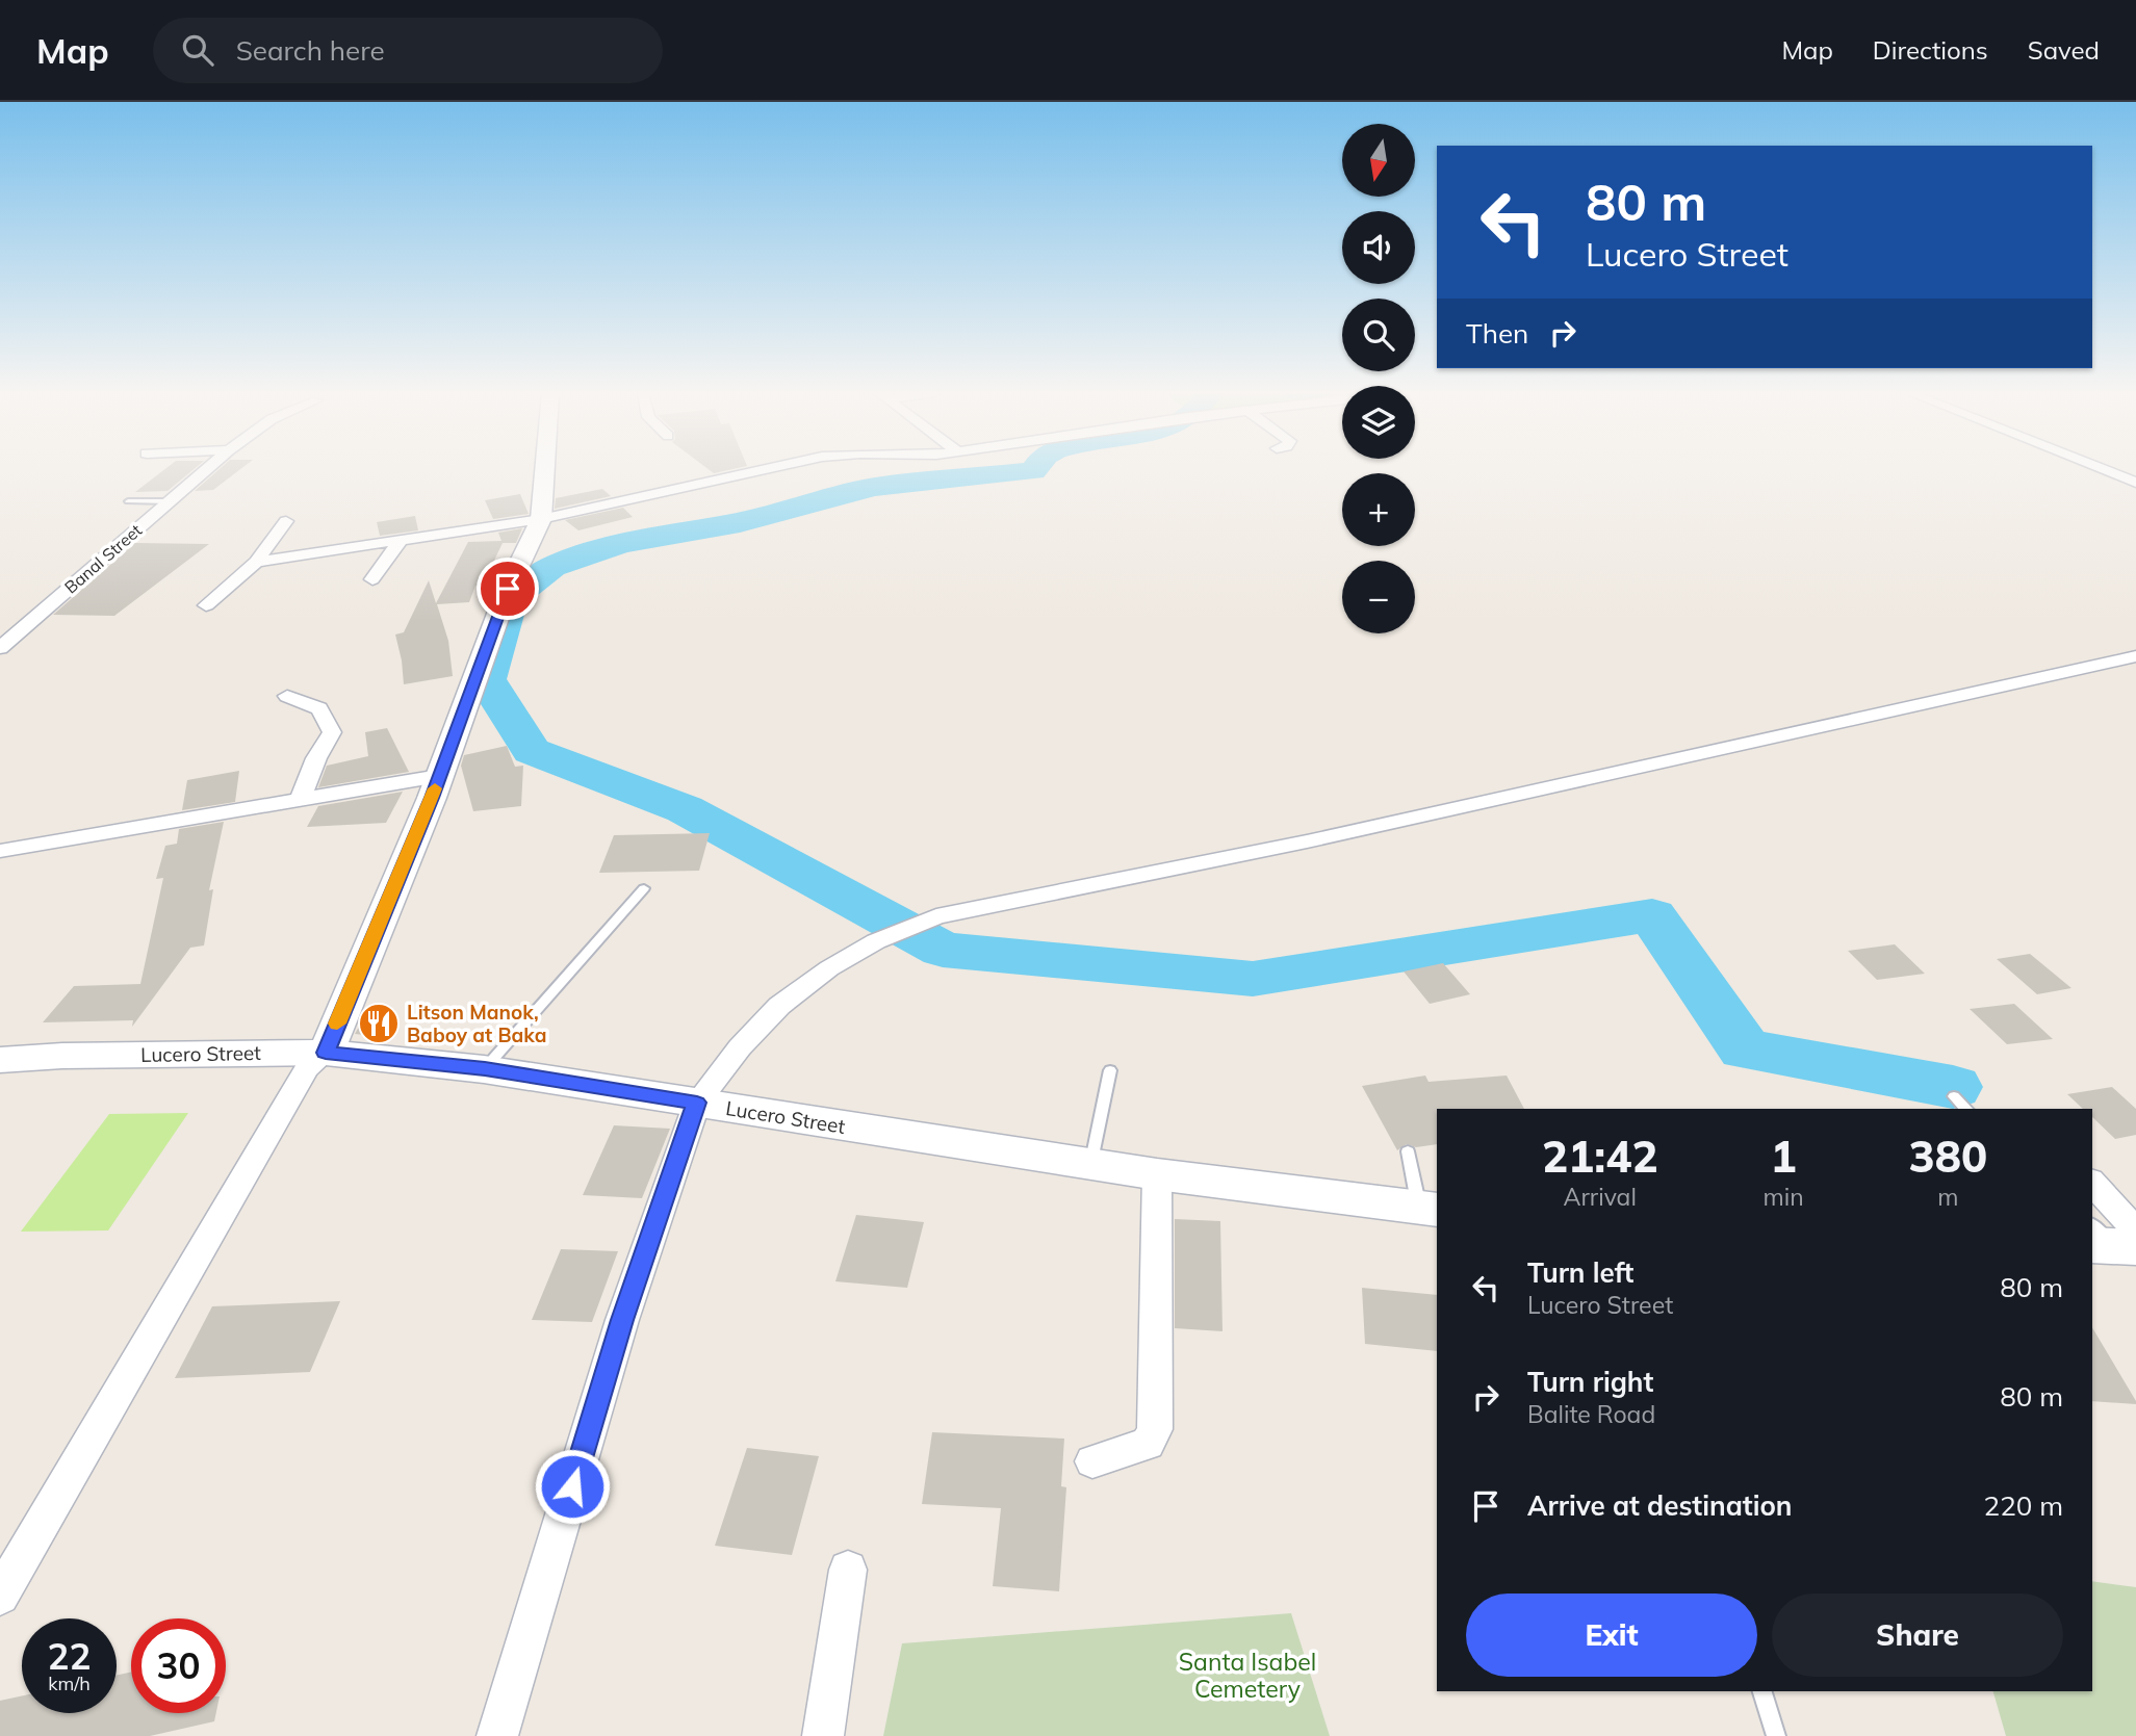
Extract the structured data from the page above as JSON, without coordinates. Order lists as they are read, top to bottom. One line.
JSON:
{"streets":{"street":["Banal Street","Lucero Street"]},"parks":["Santa Isabel Cemetery"],"places":{"restaurant":["Litson Manok, Baboy at Baka"]},"north":"bottom","page":{"header":"Map","search":"Search here","nav":["Map","Directions","Saved"],"map_buttons":["+","−"],"turn":["80 m","Lucero Street"],"then":"Then","eta":["21:42","Arrival","1","min","380","m"],"list":[{"name":"Turn left","note":"Lucero Street","value":"80 m"},{"name":"Turn right","note":"Balite Road","value":"80 m"},{"name":"Arrive at destination","value":"220 m"}],"buttons":["Exit","Share"],"speed":"22 km/h","limit":"30"}}
